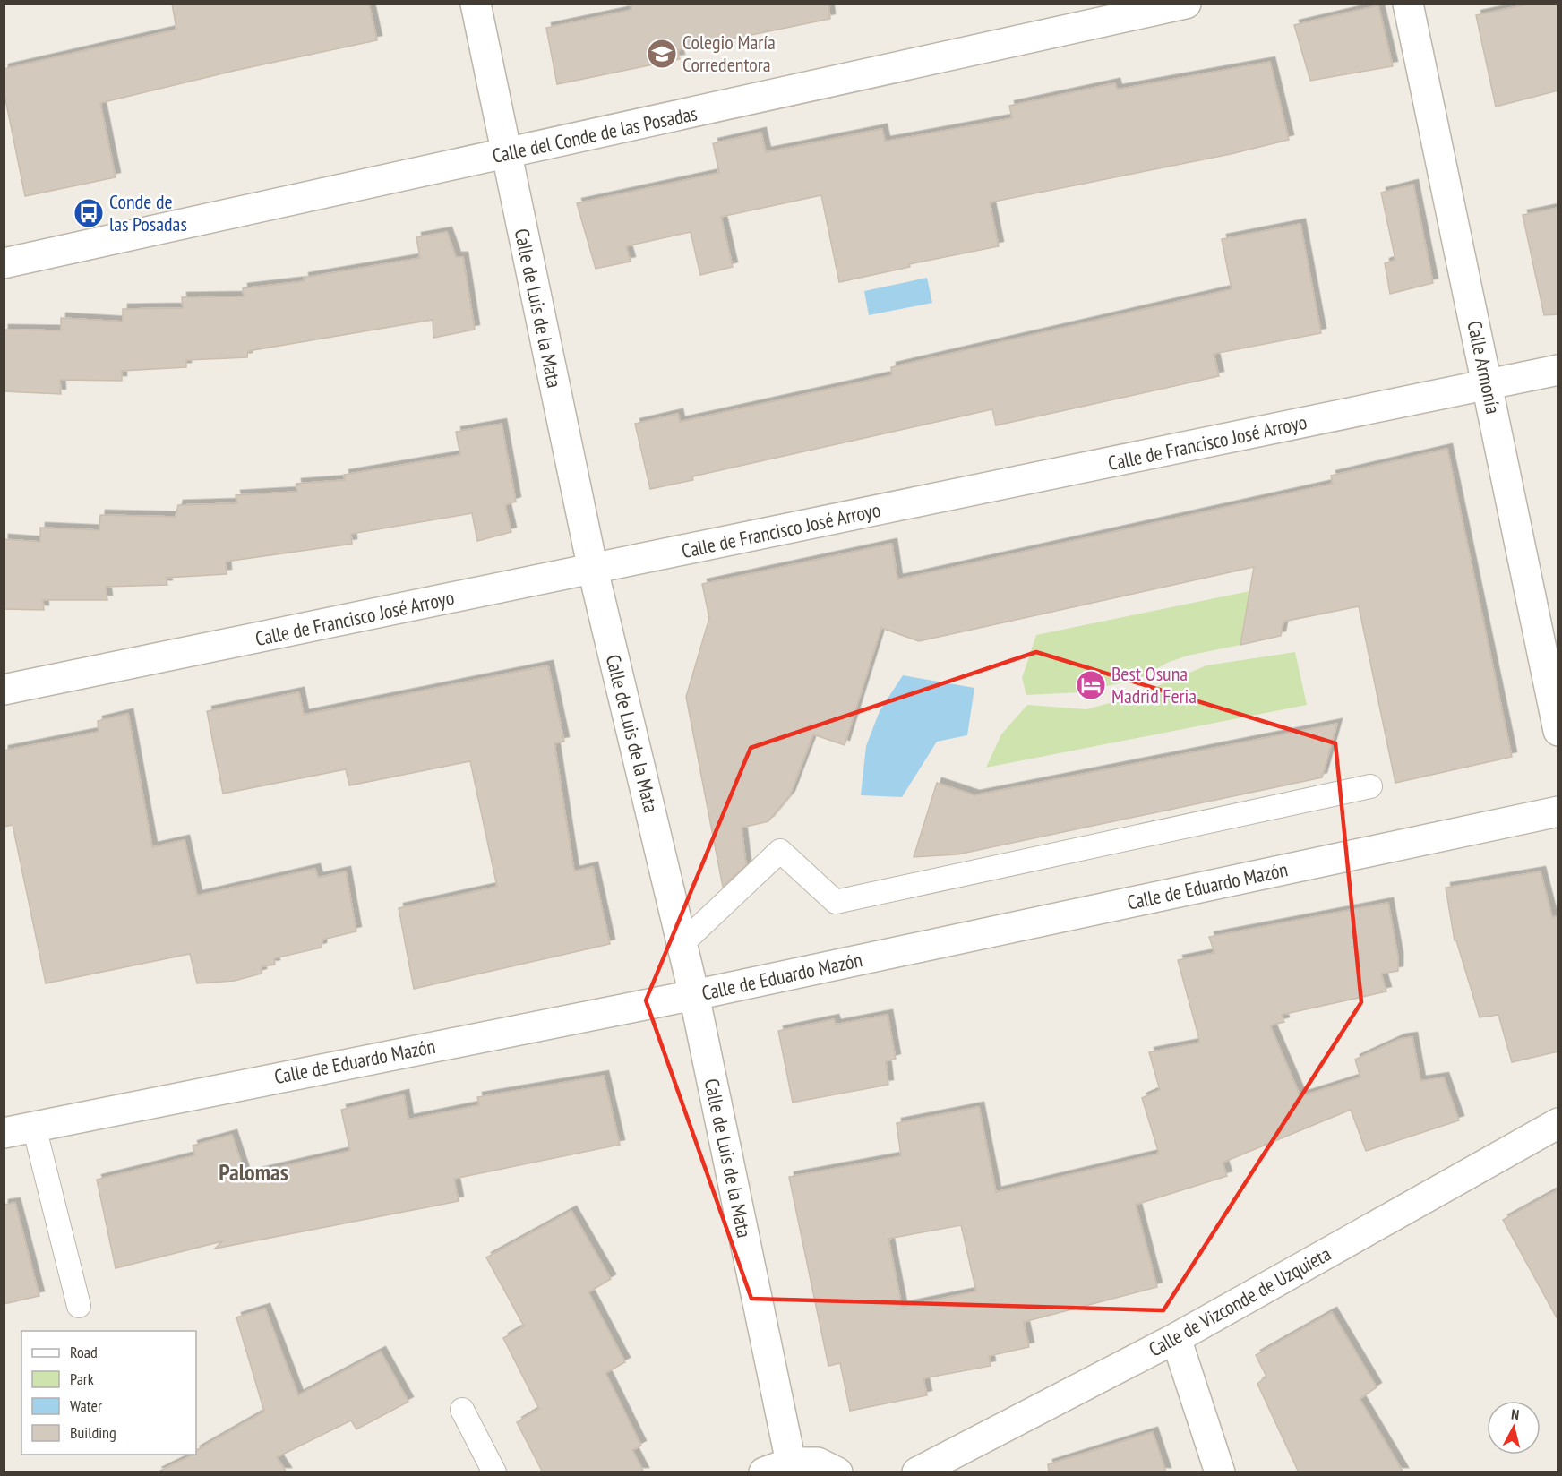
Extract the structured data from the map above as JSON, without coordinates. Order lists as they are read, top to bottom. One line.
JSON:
{"streets":{"street":["Calle del Conde de las Posadas","Calle de Luis de la Mata","Calle Armonía","Calle de Francisco José Arroyo","Calle de Eduardo Mazón","Calle de Vizconde de Uzquieta"]},"crossings":[["Calle del Conde de las Posadas","Calle de Luis de la Mata"],["Calle de Luis de la Mata","Calle de Francisco José Arroyo"],["Calle de Luis de la Mata","Calle de Eduardo Mazón"],["Calle Armonía","Calle de Francisco José Arroyo"]],"districts":["Palomas"],"places":{"school or university":["Colegio María Corredentora"],"bus stop":["Conde de las Posadas"],"hotel":["Best Osuna Madrid Feria"]},"legend":["Road","Park","Water","Building"],"north":"top"}
